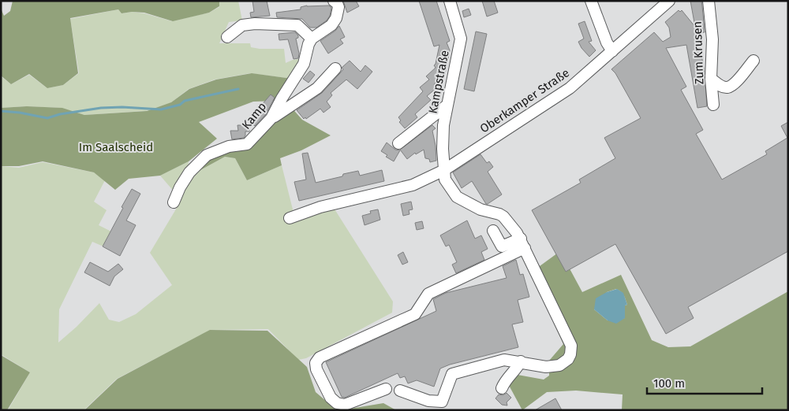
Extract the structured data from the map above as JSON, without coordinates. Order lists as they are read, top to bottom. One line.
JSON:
{"streets":{"street":["Zum Krusen","Kampstraße","Oberkamper Straße","Kamp"]},"crossings":[["Kampstraße","Oberkamper Straße"]],"parks":["Im Saalscheid"],"scale_bar":"100 m"}
